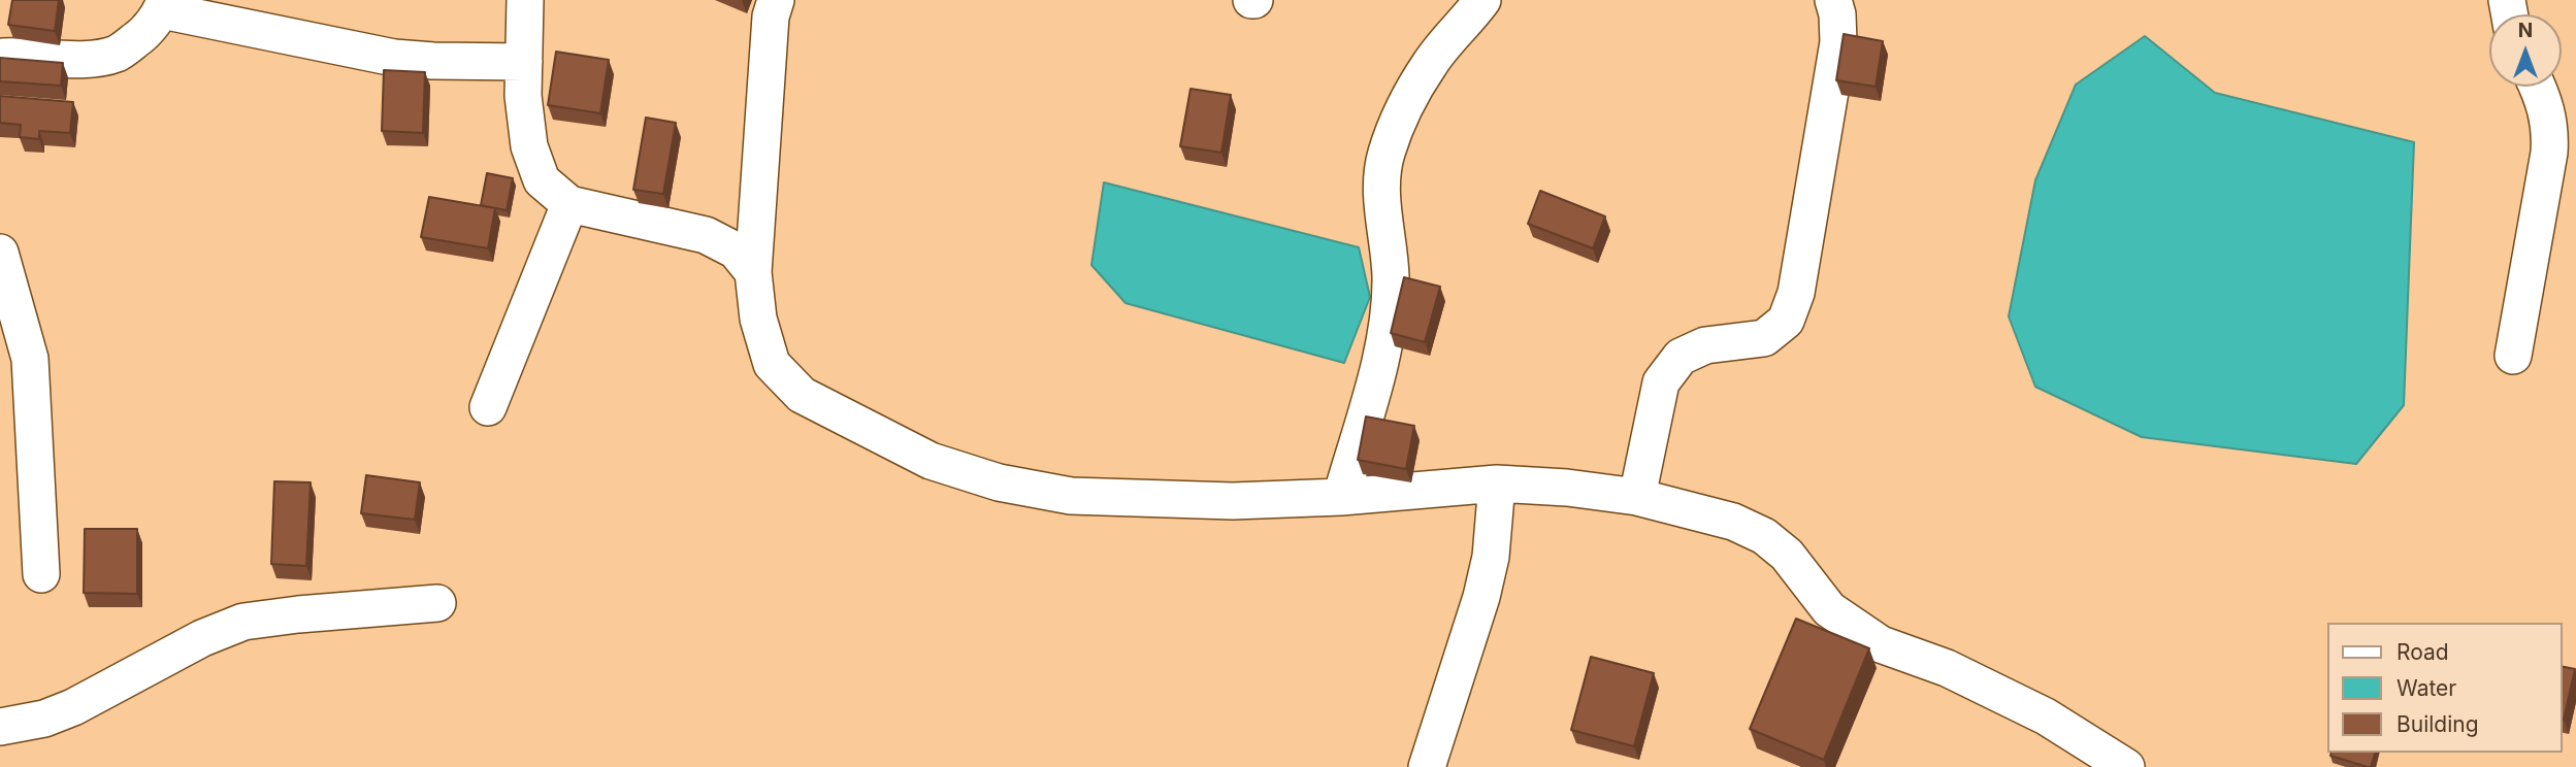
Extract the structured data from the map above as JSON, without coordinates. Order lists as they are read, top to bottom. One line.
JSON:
{"legend":["Road","Water","Building"],"north":"top"}
